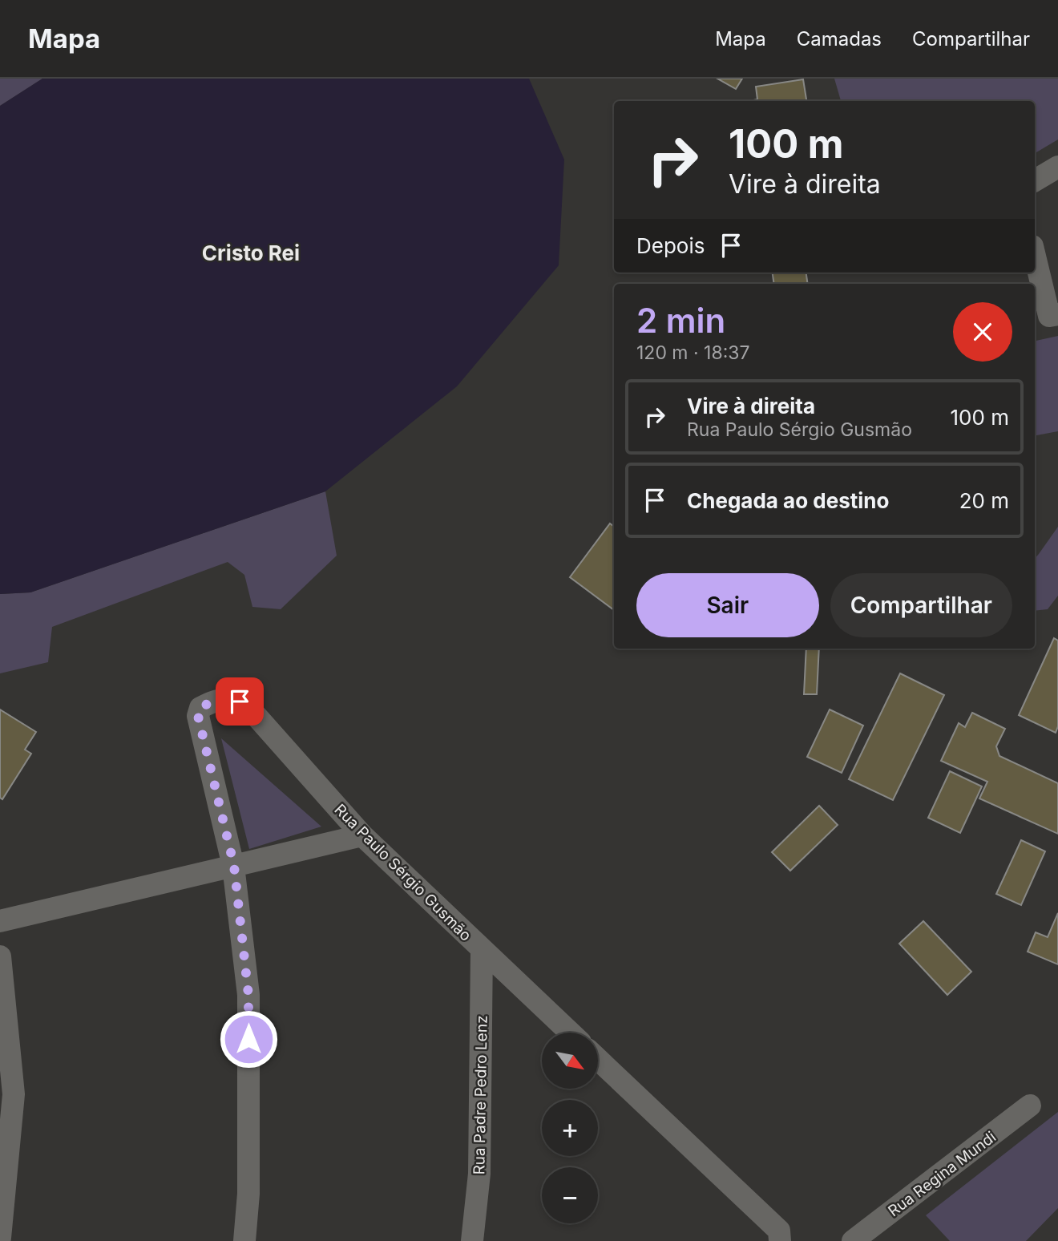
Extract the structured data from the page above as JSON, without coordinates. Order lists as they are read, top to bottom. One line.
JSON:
{"streets":{"street":["Rua Paulo Sérgio Gusmão","Rua Padre Pedro Lenz","Rua Regina Mundi"]},"crossings":[["Rua Paulo Sérgio Gusmão","Rua Padre Pedro Lenz"]],"districts":["Cristo Rei"],"north":"bottom right","page":{"header":"Mapa","nav":["Mapa","Camadas","Compartilhar"],"turn":["100 m","Vire à direita"],"then":"Depois","heading":["2 min","120 m · 18:37"],"list":[{"name":"Vire à direita","note":"Rua Paulo Sérgio Gusmão","value":"100 m"},{"name":"Chegada ao destino","value":"20 m"}],"buttons":["Sair","Compartilhar"],"map_buttons":["+","−"]}}
